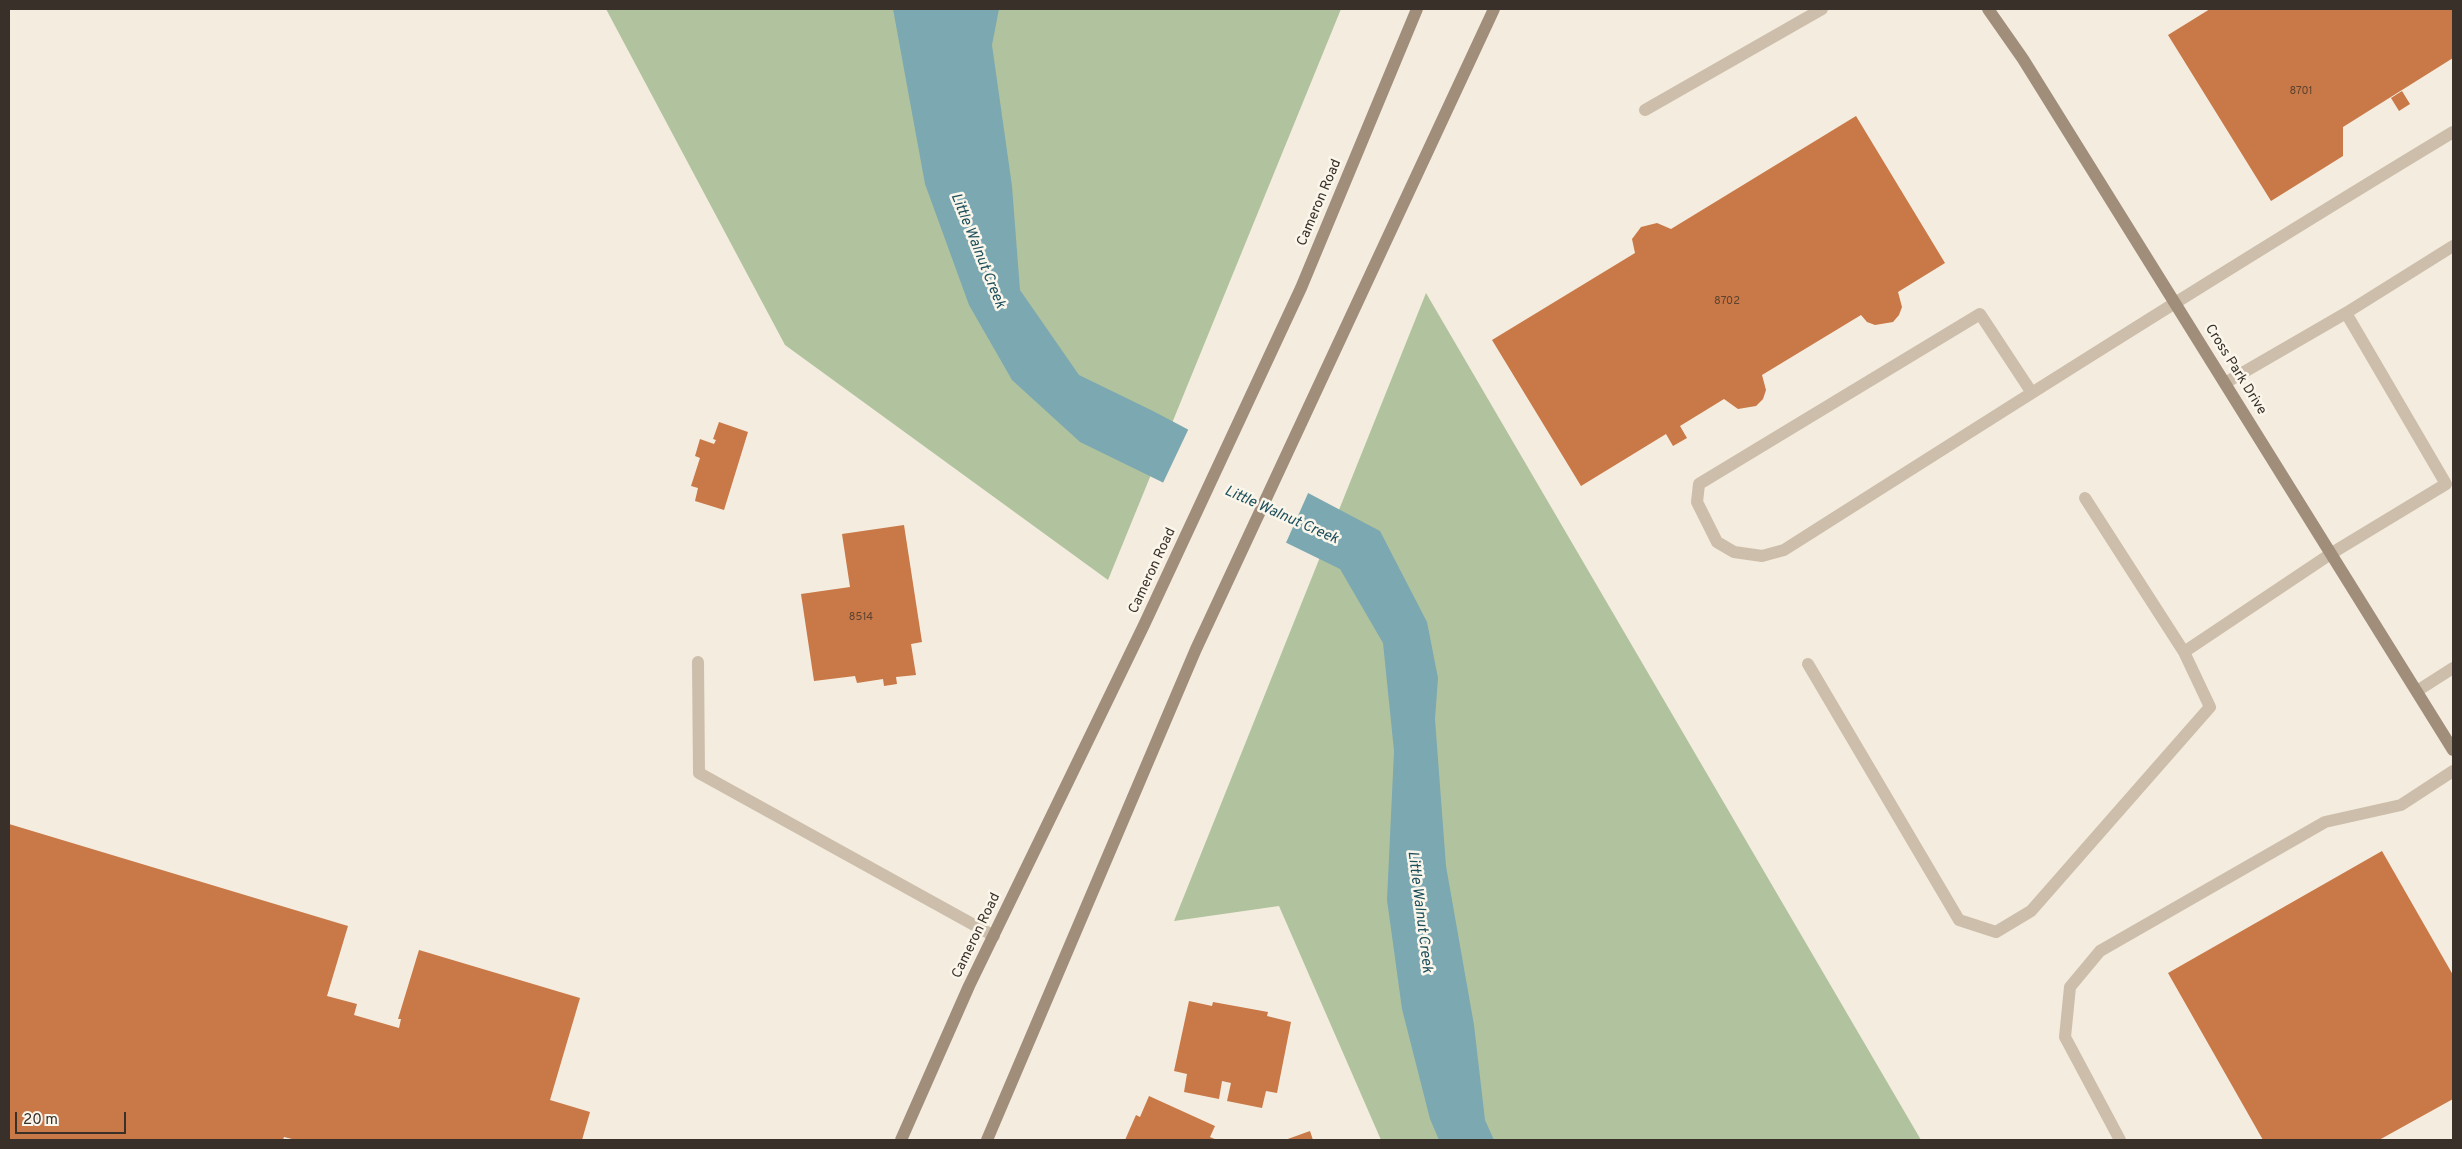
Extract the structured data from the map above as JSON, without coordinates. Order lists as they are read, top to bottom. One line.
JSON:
{"streets":{"main road":["Cameron Road","Cross Park Drive"]},"water":["Little Walnut Creek"],"house_numbers":["8701","8702","8514"],"scale_bar":"20 m"}
